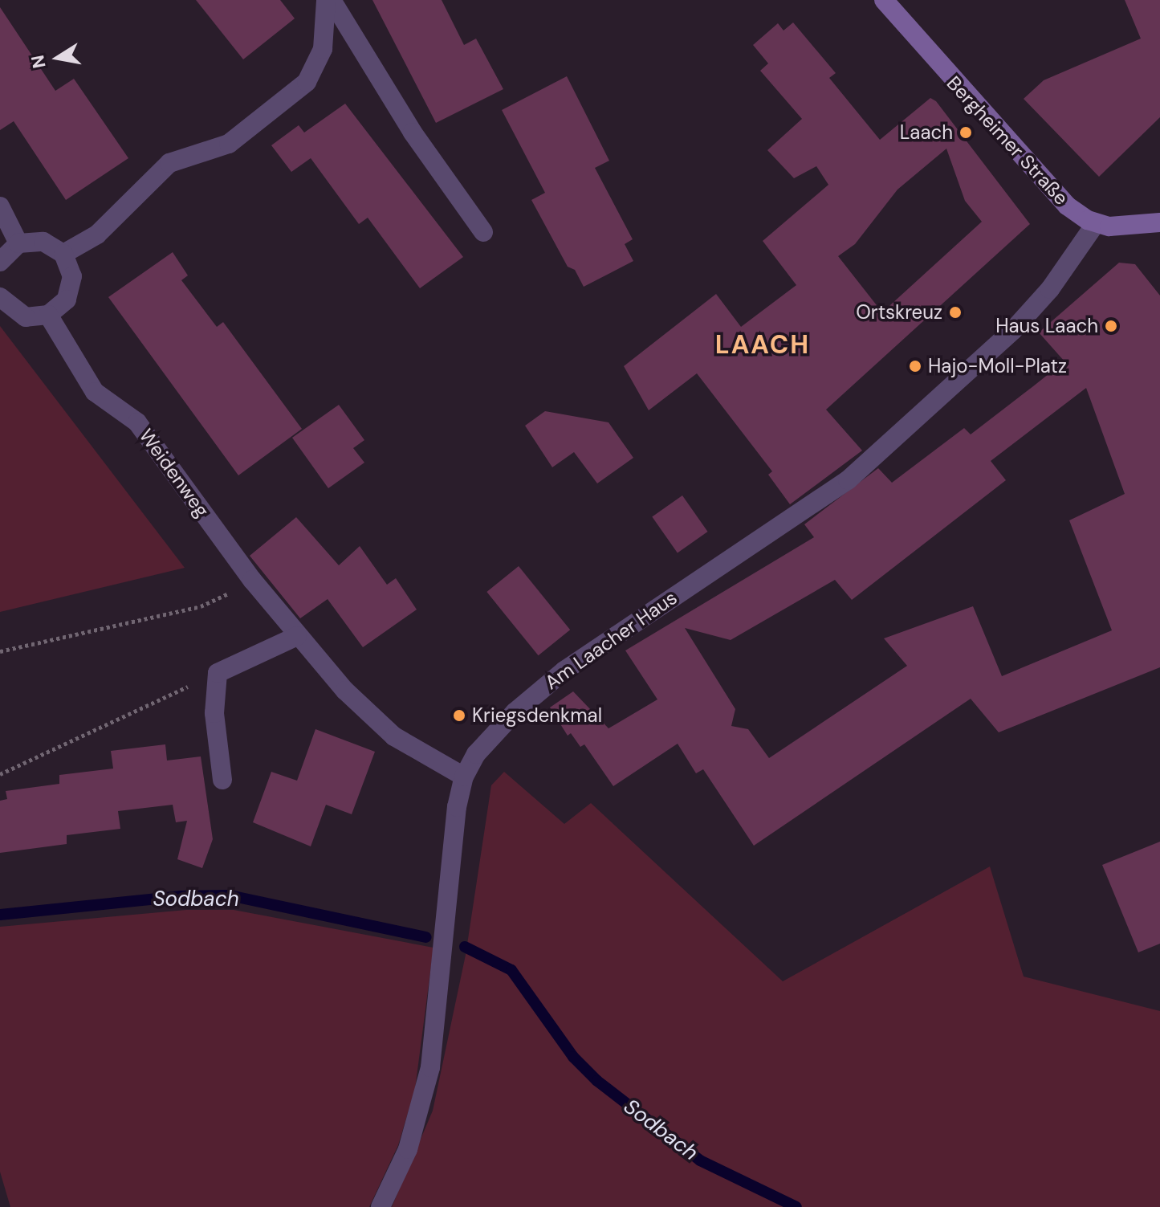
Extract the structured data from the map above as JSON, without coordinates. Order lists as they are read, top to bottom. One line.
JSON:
{"streets":{"street":["Bergheimer Straße","Weidenweg","Am Laacher Haus"]},"crossings":[["Bergheimer Straße","Am Laacher Haus"],["Weidenweg","Am Laacher Haus"]],"districts":["LAACH"],"water":["Sodbach"],"places":["Laach","Ortskreuz","Haus Laach","Hajo-Moll-Platz","Kriegsdenkmal"],"north":"left"}
